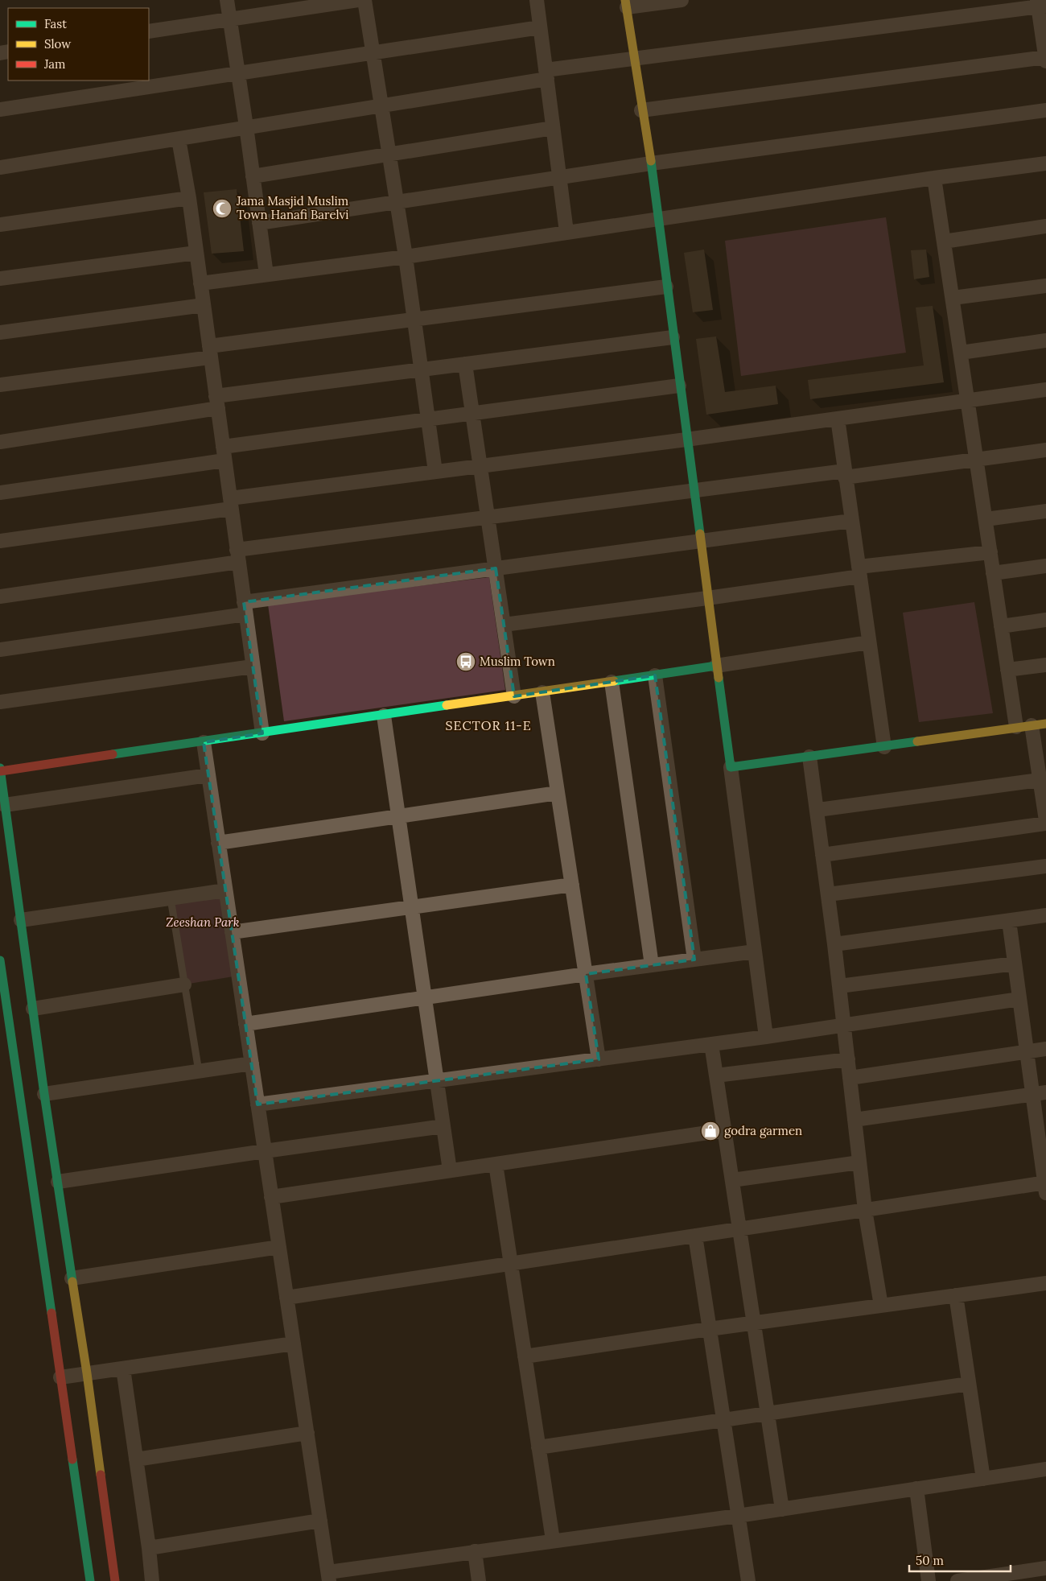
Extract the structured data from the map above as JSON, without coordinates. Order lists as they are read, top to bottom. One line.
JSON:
{"districts":["SECTOR 11-E"],"parks":["Zeeshan Park"],"places":{"mosque":["Jama Masjid Muslim Town Hanafi Barelvi"],"bus stop":["Muslim Town"],"shop":["godra garmen"]},"legend":["Fast","Slow","Jam"],"scale_bar":"50 m"}
